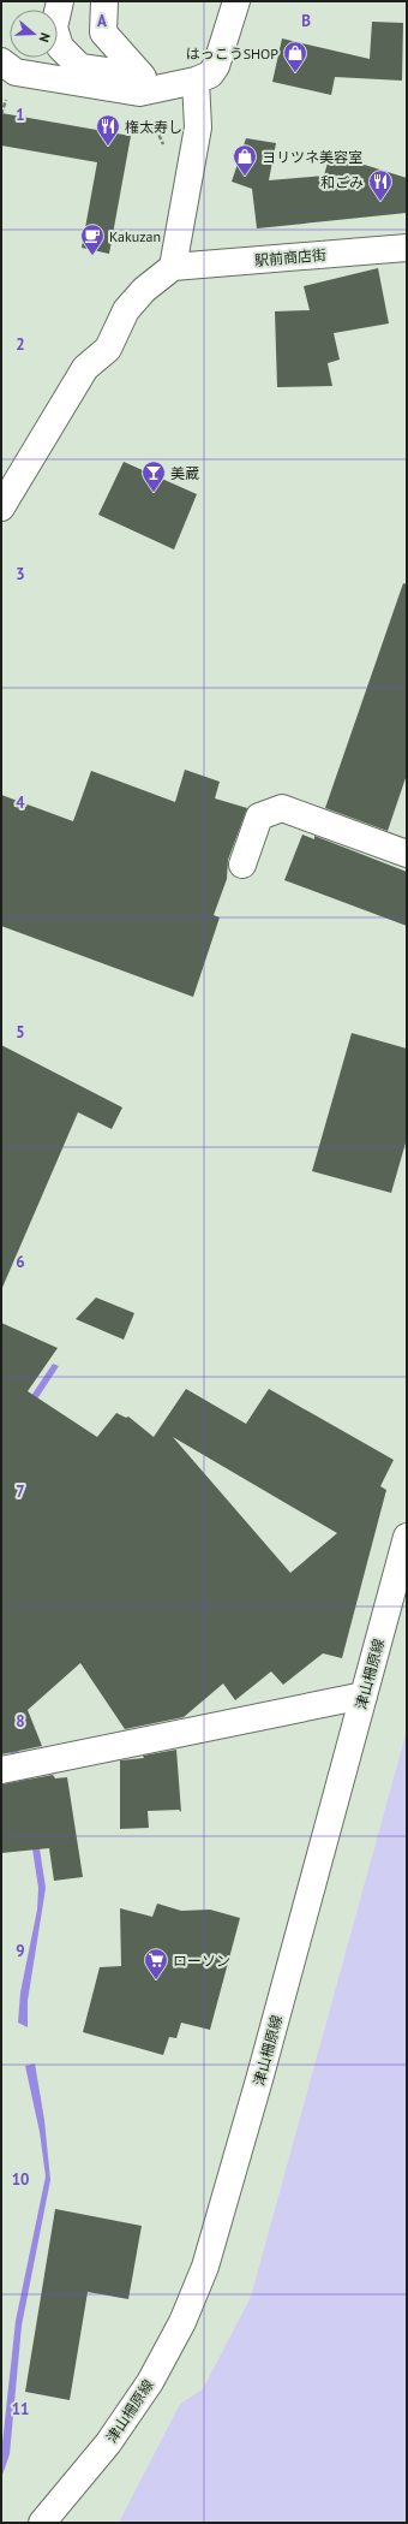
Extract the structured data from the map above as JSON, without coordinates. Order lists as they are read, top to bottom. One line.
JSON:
{"streets":{"street":["駅前商店街","津山柵原線"]},"places":{"shop":["はっこうSHOP","ヨリツネ美容室"],"restaurant":["権太寿し","和ごみ"],"cafe":["Kakuzan"],"bar":["美蔵"],"supermarket":["ローソン"]},"north":"right","grid":{"columns":["A","B"],"rows":["1","2","3","4","5","6","7","8","9","10","11"]}}
